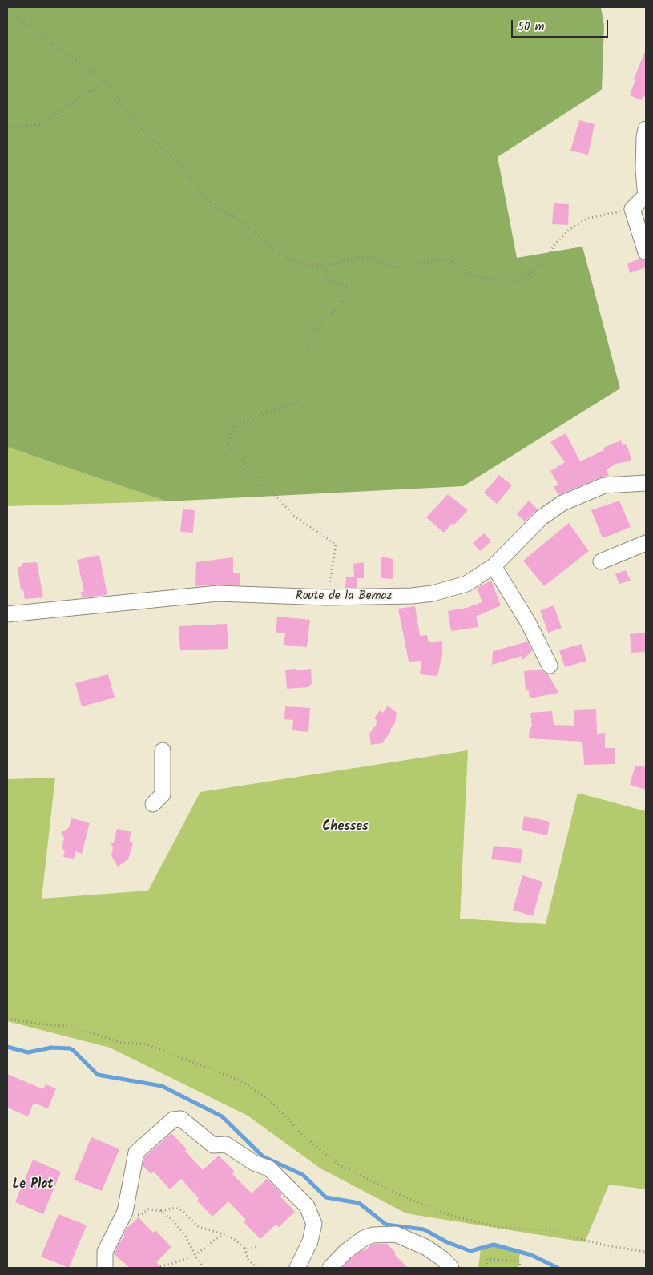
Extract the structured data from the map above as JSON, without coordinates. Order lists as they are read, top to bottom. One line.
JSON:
{"streets":{"street":["Route de la Bemaz"]},"districts":["Chesses","Le Plat"],"scale_bar":"50 m"}
